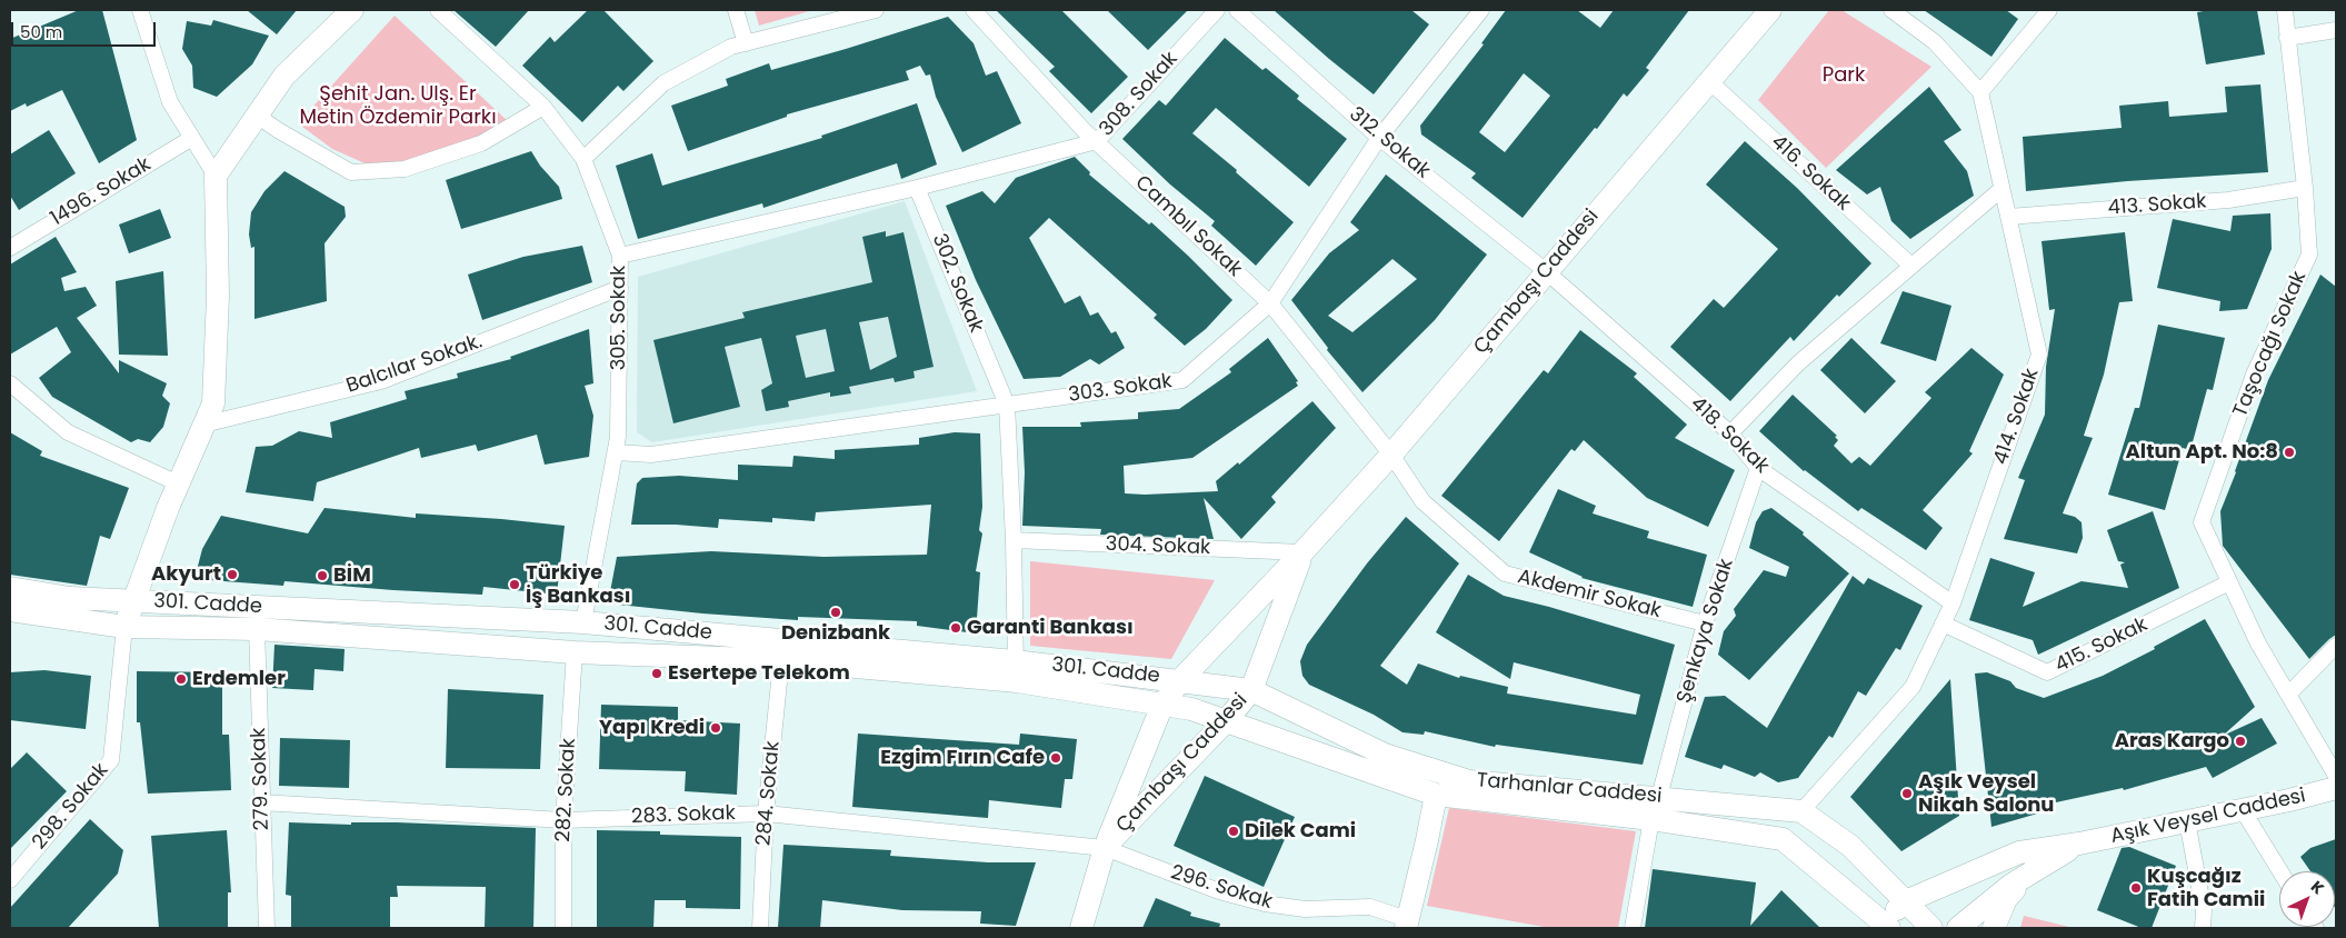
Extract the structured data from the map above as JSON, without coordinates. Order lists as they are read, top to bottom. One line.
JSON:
{"streets":{"main road":["Çambaşı Caddesi","301. Cadde","Tarhanlar Caddesi","Aşık Veysel Caddesi"],"street":["308. Sokak","312. Sokak","416. Sokak","1496. Sokak","413. Sokak","Cambıl Sokak","302. Sokak","305. Sokak","Taşocağı Sokak","Balcılar Sokak.","303. Sokak","414. Sokak","418. Sokak","304. Sokak","Akdemir Sokak","Şenkaya Sokak","415. Sokak","279. Sokak","282. Sokak","284. Sokak","298. Sokak","283. Sokak","296. Sokak"]},"crossings":[["308. Sokak","Cambıl Sokak"],["308. Sokak","302. Sokak"],["312. Sokak","Çambaşı Caddesi"],["312. Sokak","303. Sokak"],["312. Sokak","418. Sokak"],["416. Sokak","Çambaşı Caddesi"],["413. Sokak","Taşocağı Sokak"],["413. Sokak","414. Sokak"],["Cambıl Sokak","Çambaşı Caddesi"],["Cambıl Sokak","303. Sokak"],["Cambıl Sokak","Akdemir Sokak"],["Çambaşı Caddesi","418. Sokak"],["Çambaşı Caddesi","304. Sokak"],["Çambaşı Caddesi","Akdemir Sokak"],["Çambaşı Caddesi","301. Cadde"],["Çambaşı Caddesi","Tarhanlar Caddesi"],["Çambaşı Caddesi","283. Sokak"],["Çambaşı Caddesi","296. Sokak"],["302. Sokak","303. Sokak"],["302. Sokak","304. Sokak"],["302. Sokak","301. Cadde"],["305. Sokak","Balcılar Sokak."],["305. Sokak","303. Sokak"],["305. Sokak","301. Cadde"],["Taşocağı Sokak","415. Sokak"],["414. Sokak","418. Sokak"],["414. Sokak","415. Sokak"],["414. Sokak","Tarhanlar Caddesi"],["418. Sokak","Şenkaya Sokak"],["Akdemir Sokak","Şenkaya Sokak"],["301. Cadde","279. Sokak"],["301. Cadde","Tarhanlar Caddesi"],["301. Cadde","282. Sokak"],["301. Cadde","284. Sokak"],["301. Cadde","298. Sokak"],["Şenkaya Sokak","Tarhanlar Caddesi"],["279. Sokak","283. Sokak"],["Tarhanlar Caddesi","Aşık Veysel Caddesi"],["282. Sokak","283. Sokak"],["284. Sokak","283. Sokak"],["283. Sokak","296. Sokak"]],"parks":["Park","Şehit Jan. Ulş. Er Metin Özdemir Parkı"],"places":["Altun Apt. No:8","Akyurt","BİM","Türkiye İş Bankası","Denizbank","Garanti Bankası","Esertepe Telekom","Erdemler","Yapı Kredi","Aras Kargo","Ezgim Fırın Cafe","Aşık Veysel Nikah Salonu","Dilek Cami","Kuşcağız Fatih Camii"],"scale_bar":"50 m","north":"top right"}
